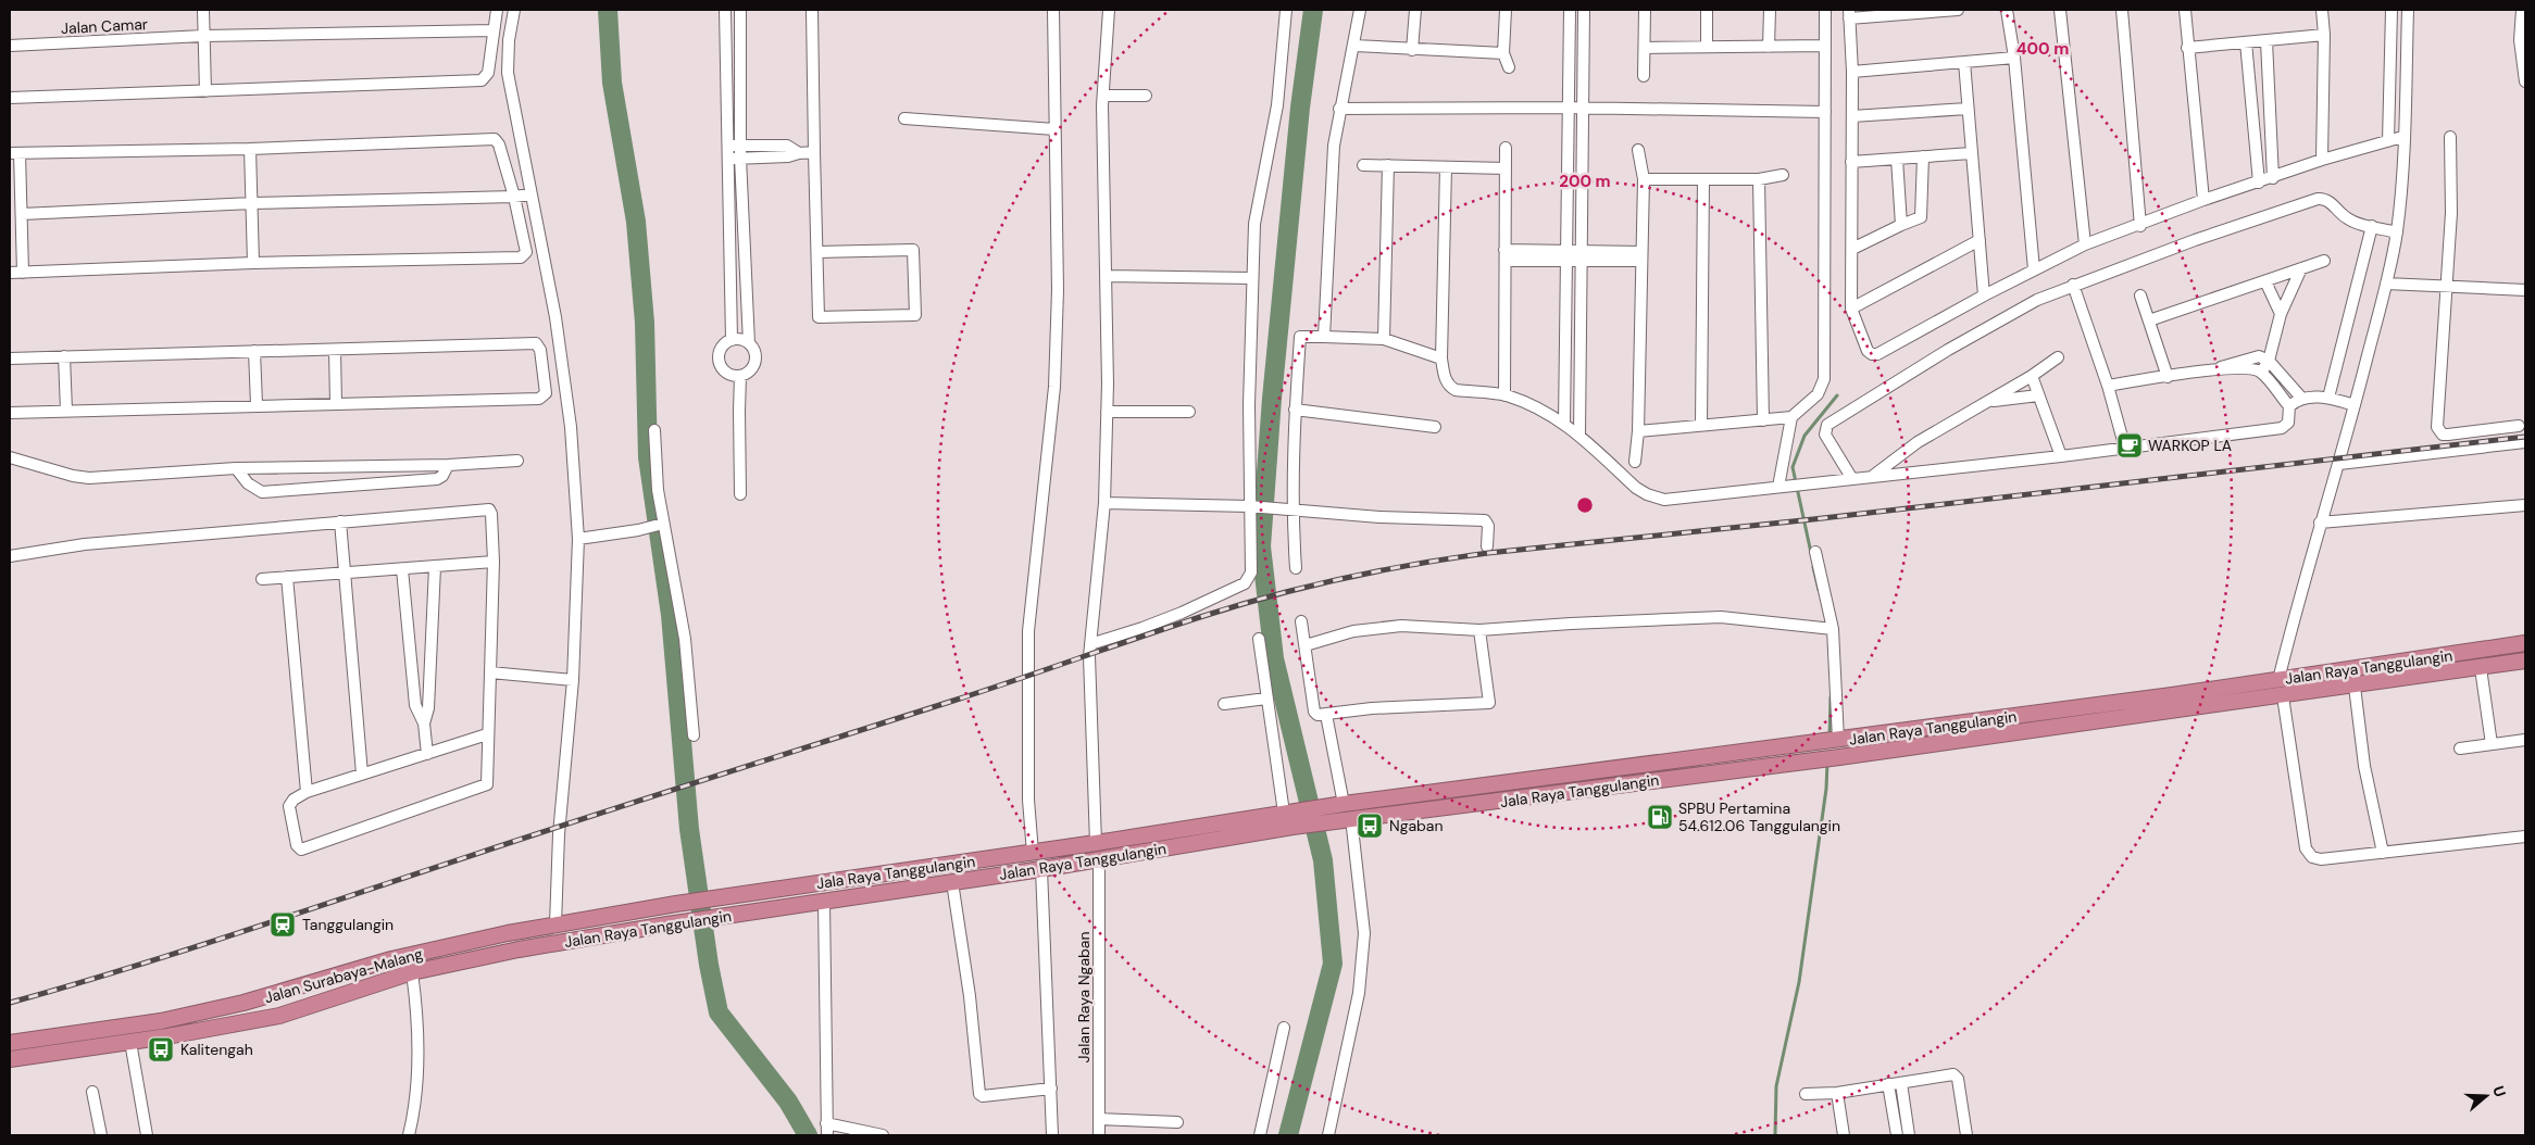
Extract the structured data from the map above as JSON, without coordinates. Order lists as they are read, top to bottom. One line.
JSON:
{"streets":{"highway":["Jalan Raya Tanggulangin","Jala Raya Tanggulangin","Jalan Surabaya-Malang"],"street":["Jalan Camar","Jalan Raya Ngaban"]},"crossings":[["Jalan Raya Tanggulangin","Jala Raya Tanggulangin"],["Jalan Raya Tanggulangin","Jalan Raya Ngaban"],["Jala Raya Tanggulangin","Jalan Surabaya-Malang"]],"places":{"cafe":["WARKOP LA"],"fuel station":["SPBU Pertamina 54.612.06 Tanggulangin"],"bus stop":["Ngaban","Kalitengah"],"station":["Tanggulangin"]},"north":"right","rings":["400 m","200 m"]}
